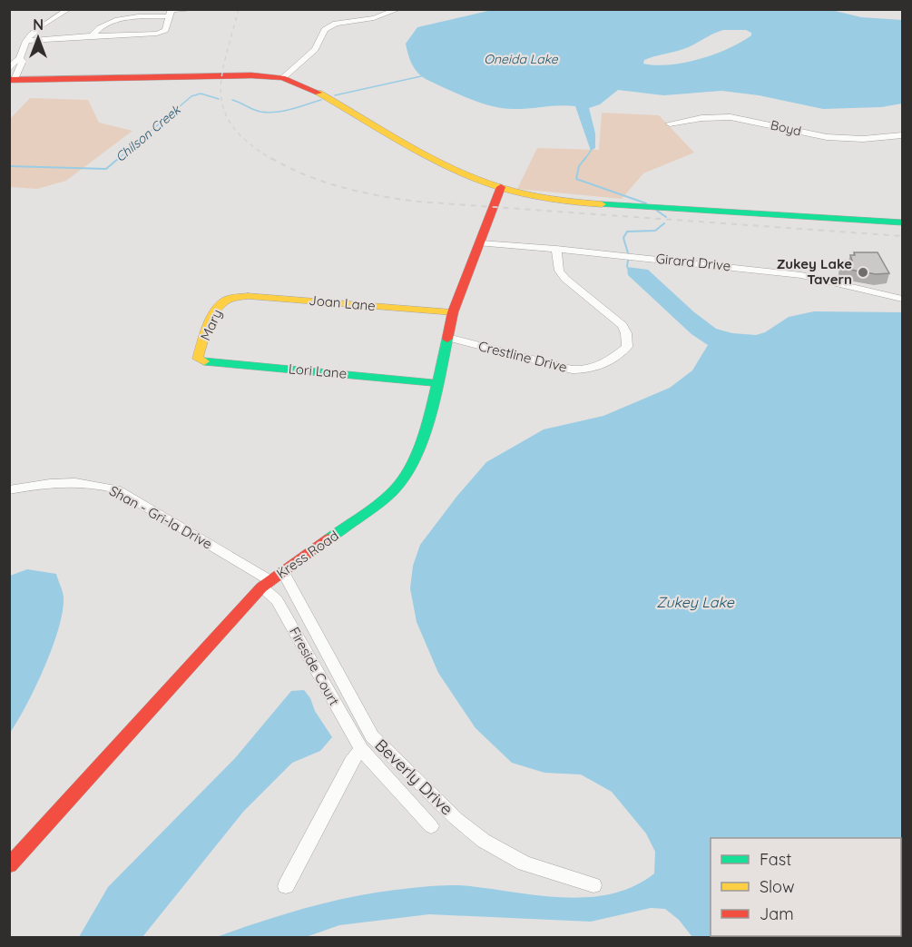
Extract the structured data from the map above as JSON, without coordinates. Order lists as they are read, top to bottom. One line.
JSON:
{"streets":{"street":["Boyd","Girard Drive","Joan Lane","Mary","Crestline Drive","Lori Lane","Shan - Gri-la Drive","Kress Road","Fireside Court","Beverly Drive"]},"crossings":[["Girard Drive","Crestline Drive"],["Girard Drive","Kress Road"],["Joan Lane","Mary"],["Joan Lane","Kress Road"],["Mary","Lori Lane"],["Crestline Drive","Kress Road"],["Lori Lane","Kress Road"],["Shan - Gri-la Drive","Kress Road"],["Shan - Gri-la Drive","Fireside Court"],["Shan - Gri-la Drive","Beverly Drive"],["Kress Road","Fireside Court"],["Kress Road","Beverly Drive"],["Fireside Court","Beverly Drive"]],"water":["Oneida Lake","Chilson Creek","Zukey Lake"],"places":["Zukey Lake Tavern"],"legend":["Fast","Slow","Jam"],"north":"top"}
